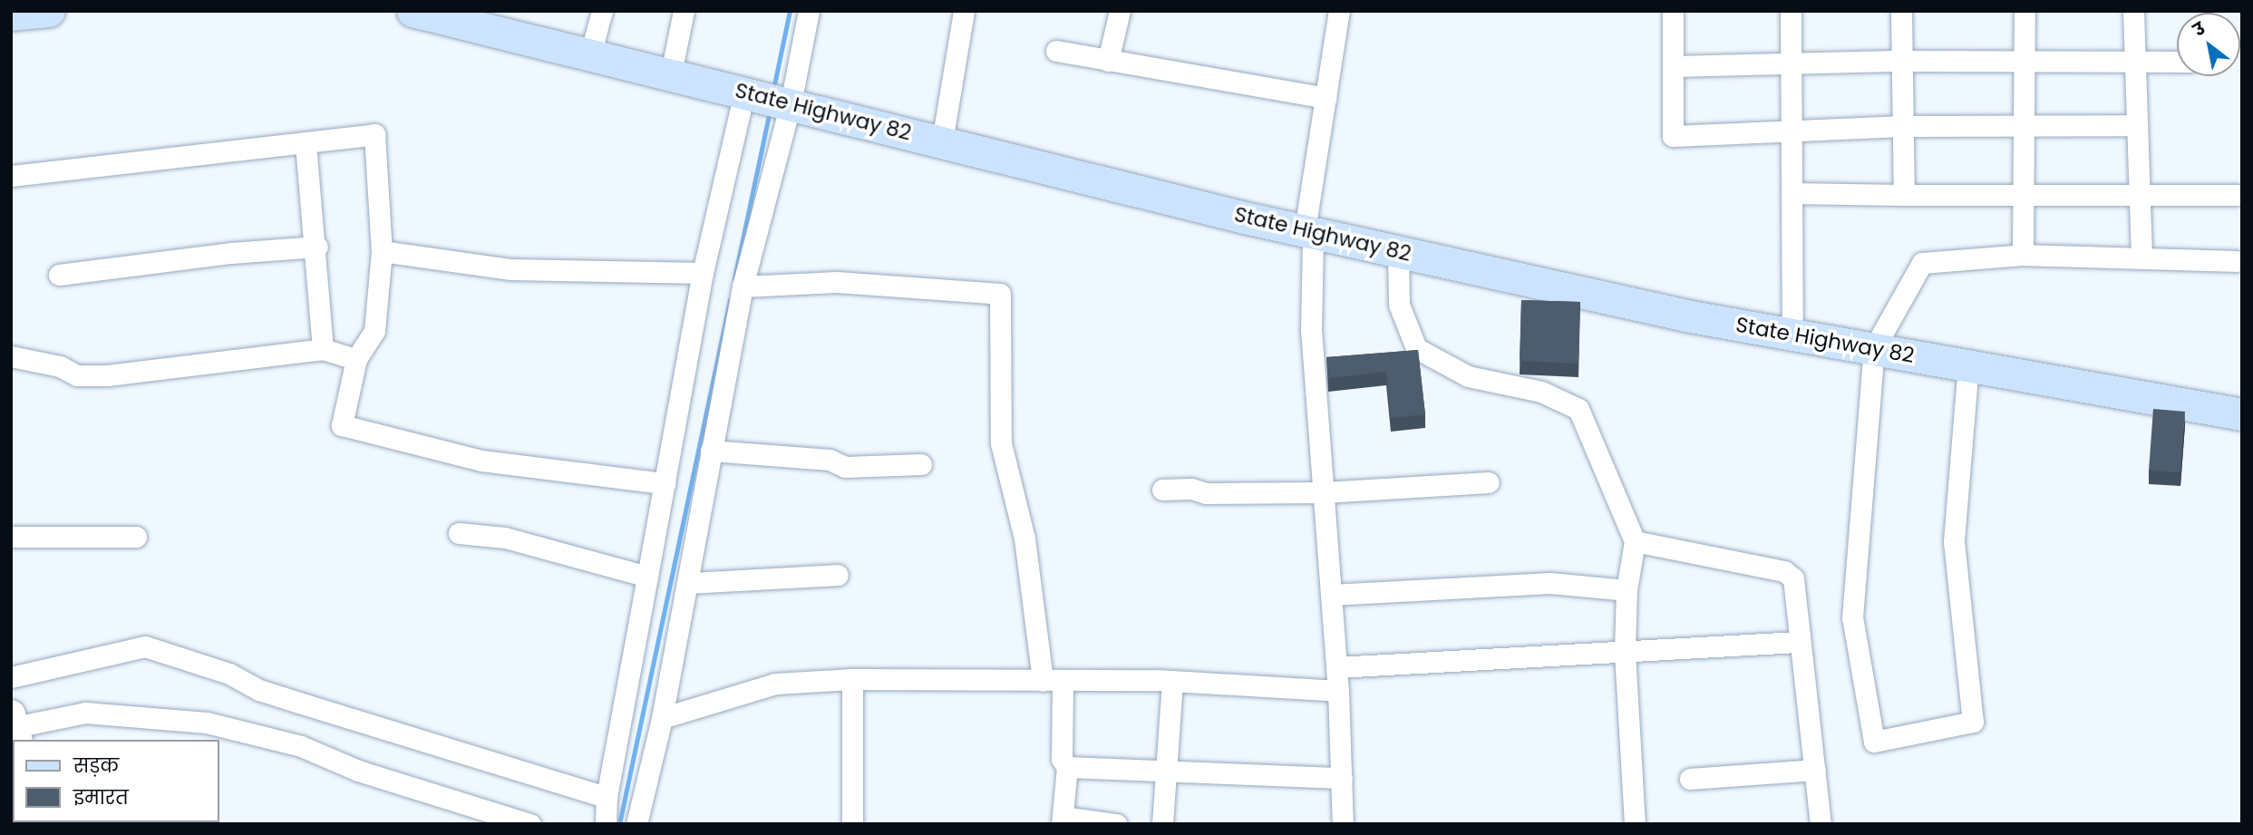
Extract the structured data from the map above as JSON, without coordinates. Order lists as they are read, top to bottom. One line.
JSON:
{"streets":{"main road":["State Highway 82"]},"legend":["सड़क","इमारत"],"north":"top left"}
